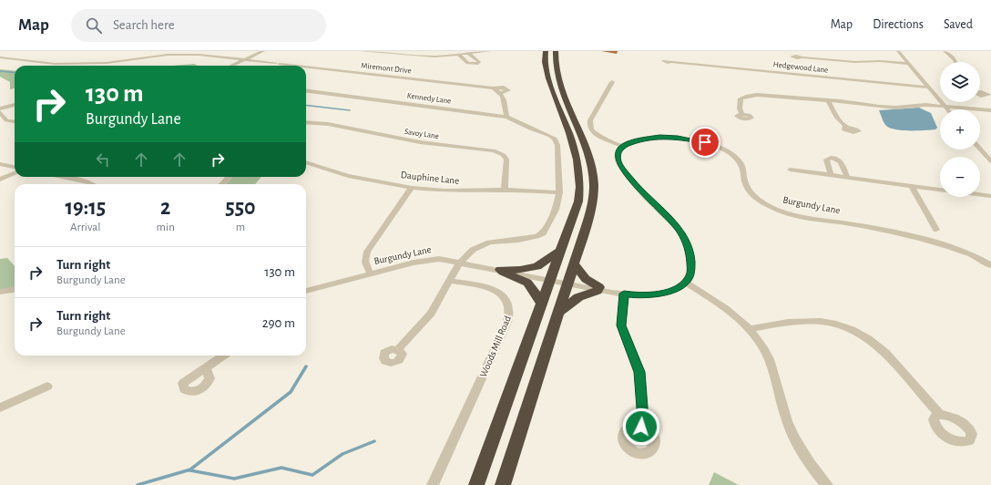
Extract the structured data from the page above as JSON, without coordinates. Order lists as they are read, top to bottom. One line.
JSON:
{"streets":{"street":["Hedgewood Lane","Miremont Drive","Kennedy Lane","Savoy Lane","Dauphine Lane","Burgundy Lane","Woods Mill Road"]},"crossings":[["Miremont Drive","Kennedy Lane"],["Kennedy Lane","Dauphine Lane"],["Savoy Lane","Dauphine Lane"]],"page":{"header":"Map","search":"Search here","nav":["Map","Directions","Saved"],"map_buttons":["+","−"],"turn":["130 m","Burgundy Lane"],"eta":["19:15","Arrival","2","min","550","m"],"list":[{"name":"Turn right","note":"Burgundy Lane","value":"130 m"},{"name":"Turn right","note":"Burgundy Lane","value":"290 m"}]}}
